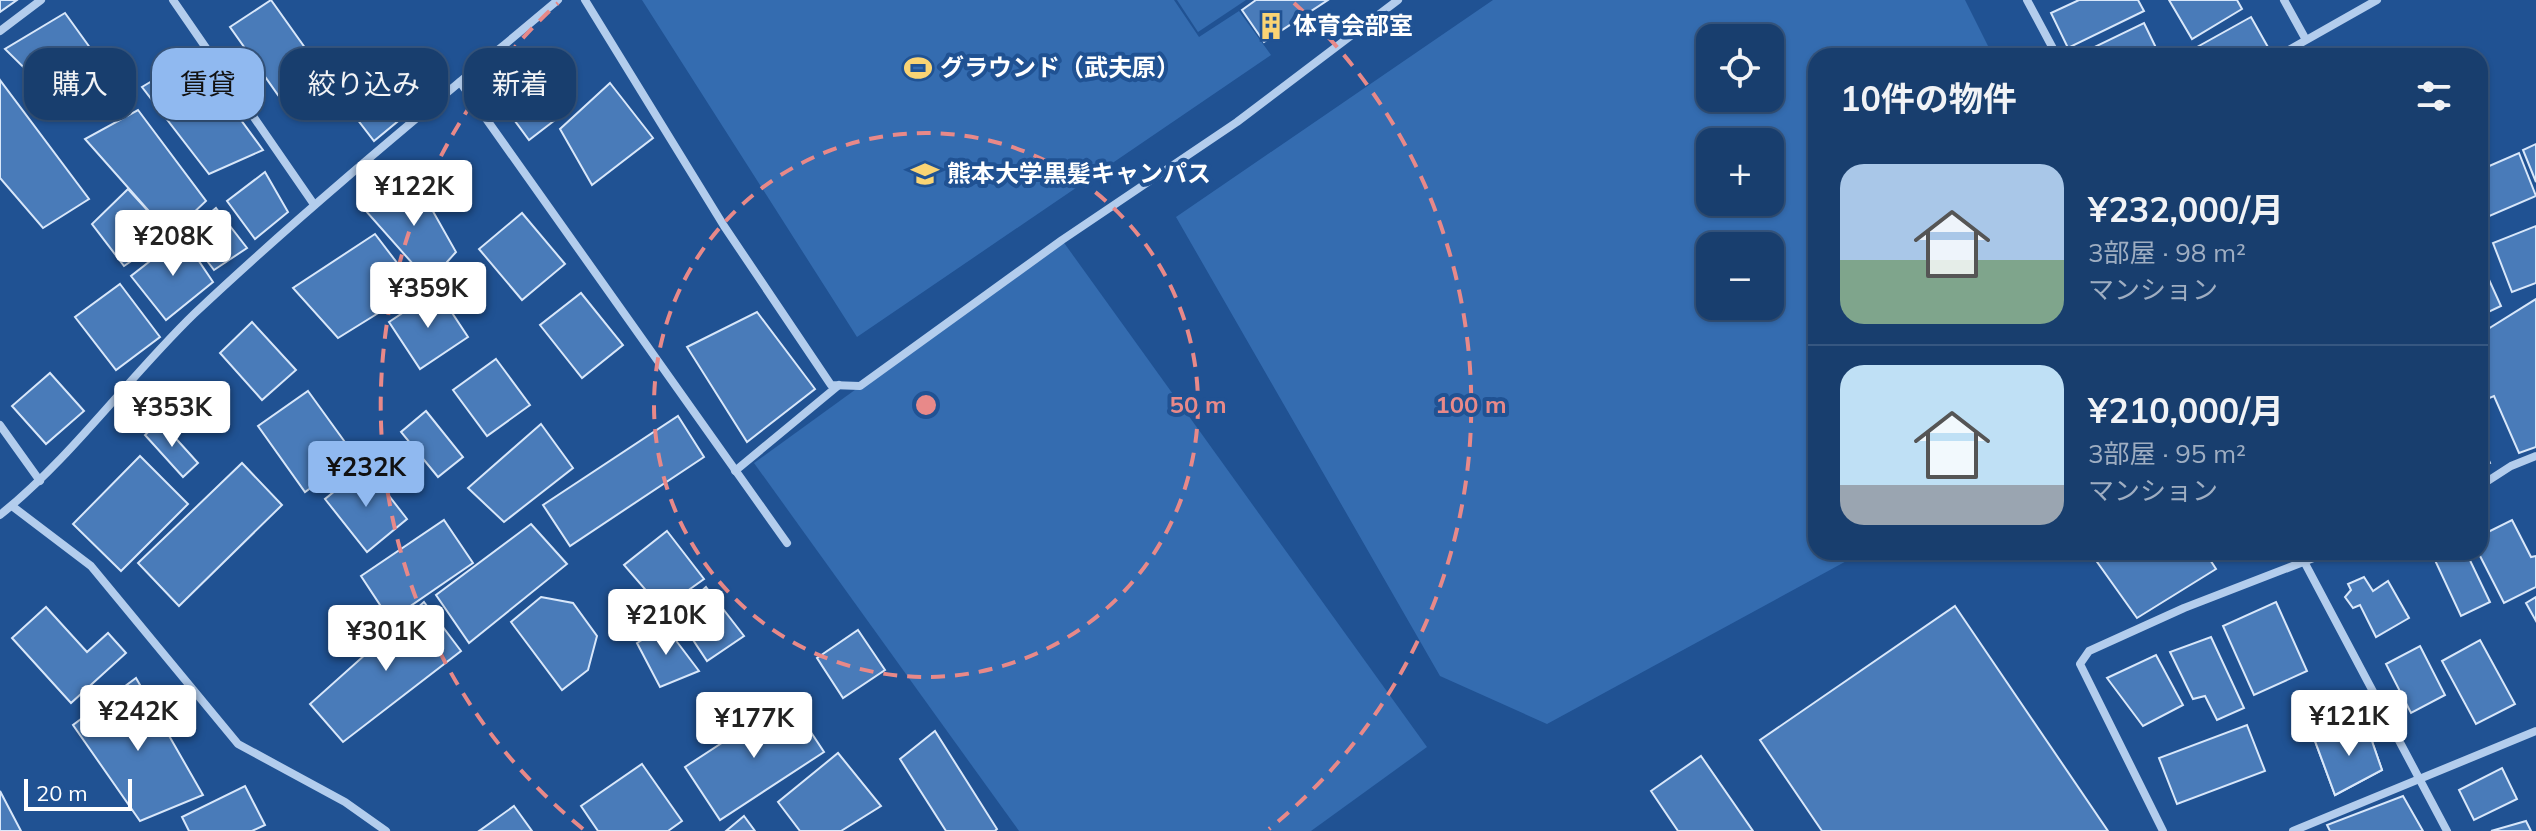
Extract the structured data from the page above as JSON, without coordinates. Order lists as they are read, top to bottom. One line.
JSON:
{"places":{"building":["体育会部室"],"sports":["グラウンド（武夫原）"],"school or university":["熊本大学黒髪キャンパス"]},"scale_bar":"20 m","page":{"map_buttons":["+","−"],"chip":["購入","賃貸","絞り込み","新着"],"heading":"10件の物件","list":[{"name":"¥232,000/月","note":"3部屋 · 98 m² · マンション"},{"name":"¥210,000/月","note":"3部屋 · 95 m² · マンション"}],"price":["¥122K","¥208K","¥359K","¥353K","¥232K","¥210K","¥301K","¥242K","¥121K","¥177K"],"scale":"20 m"},"rings":["50 m","100 m"]}
